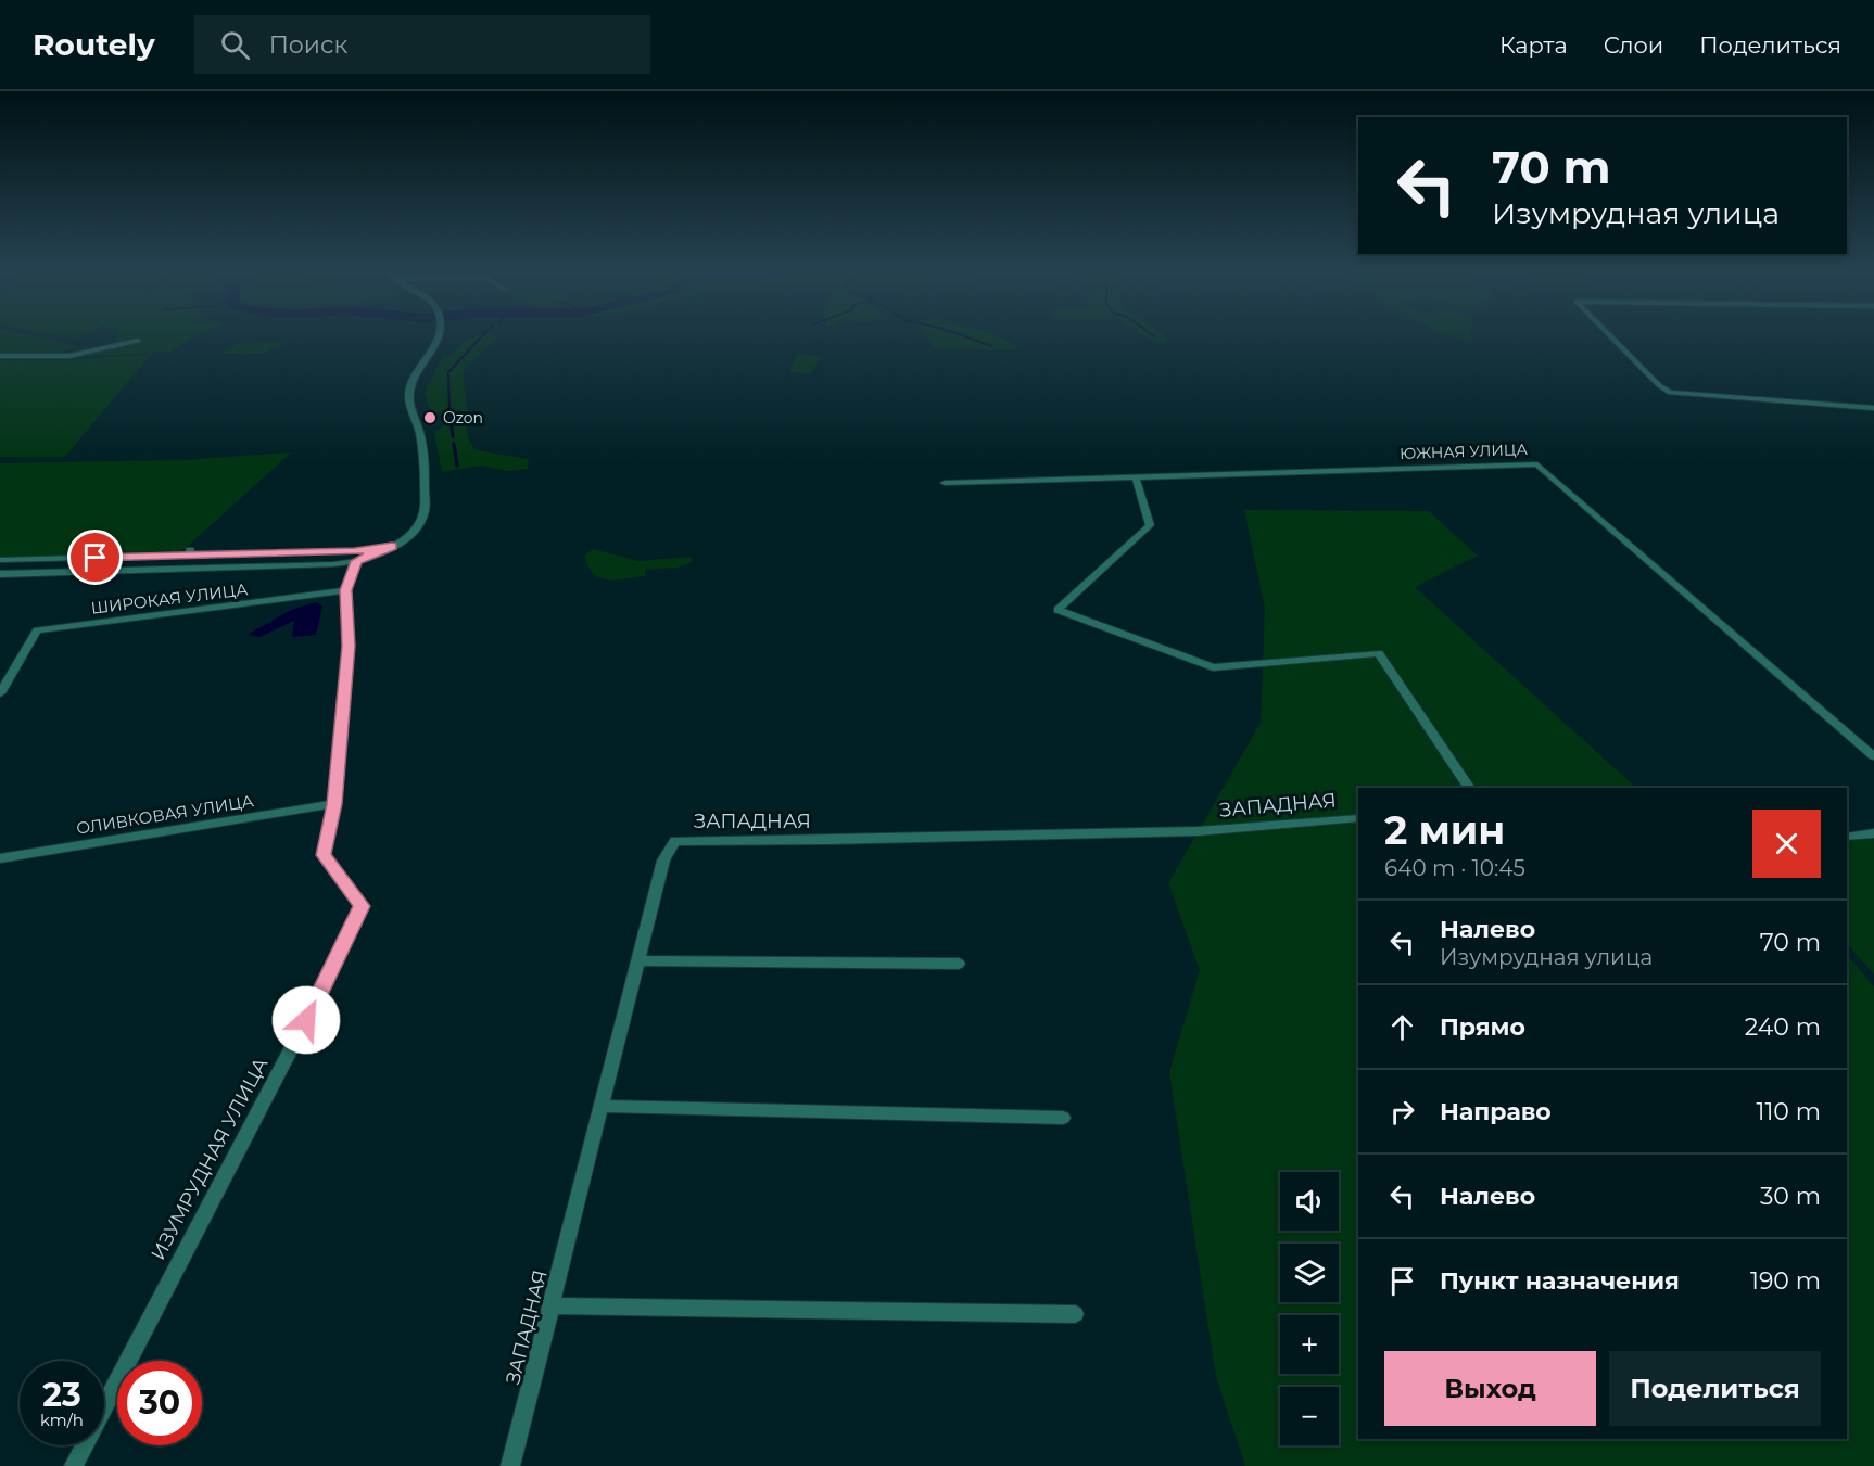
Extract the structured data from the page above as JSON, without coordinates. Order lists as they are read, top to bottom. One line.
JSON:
{"streets":{"street":["ЮЖНАЯ УЛИЦА","ШИРОКАЯ УЛИЦА","ЗАПАДНАЯ","ОЛИВКОВАЯ УЛИЦА","ИЗУМРУДНАЯ УЛИЦА"]},"crossings":[["ШИРОКАЯ УЛИЦА","ИЗУМРУДНАЯ УЛИЦА"],["ОЛИВКОВАЯ УЛИЦА","ИЗУМРУДНАЯ УЛИЦА"]],"places":["Ozon"],"page":{"header":"Routely","search":"Поиск","nav":["Карта","Слои","Поделиться"],"turn":["70 m","Изумрудная улица"],"heading":["2 мин","640 m · 10:45"],"list":[{"name":"Налево","note":"Изумрудная улица","value":"70 m"},{"name":"Прямо","value":"240 m"},{"name":"Направо","value":"110 m"},{"name":"Налево","value":"30 m"},{"name":"Пункт назначения","value":"190 m"}],"map_buttons":["+","−"],"buttons":["Выход","Поделиться"],"speed":"23 km/h","limit":"30"}}
